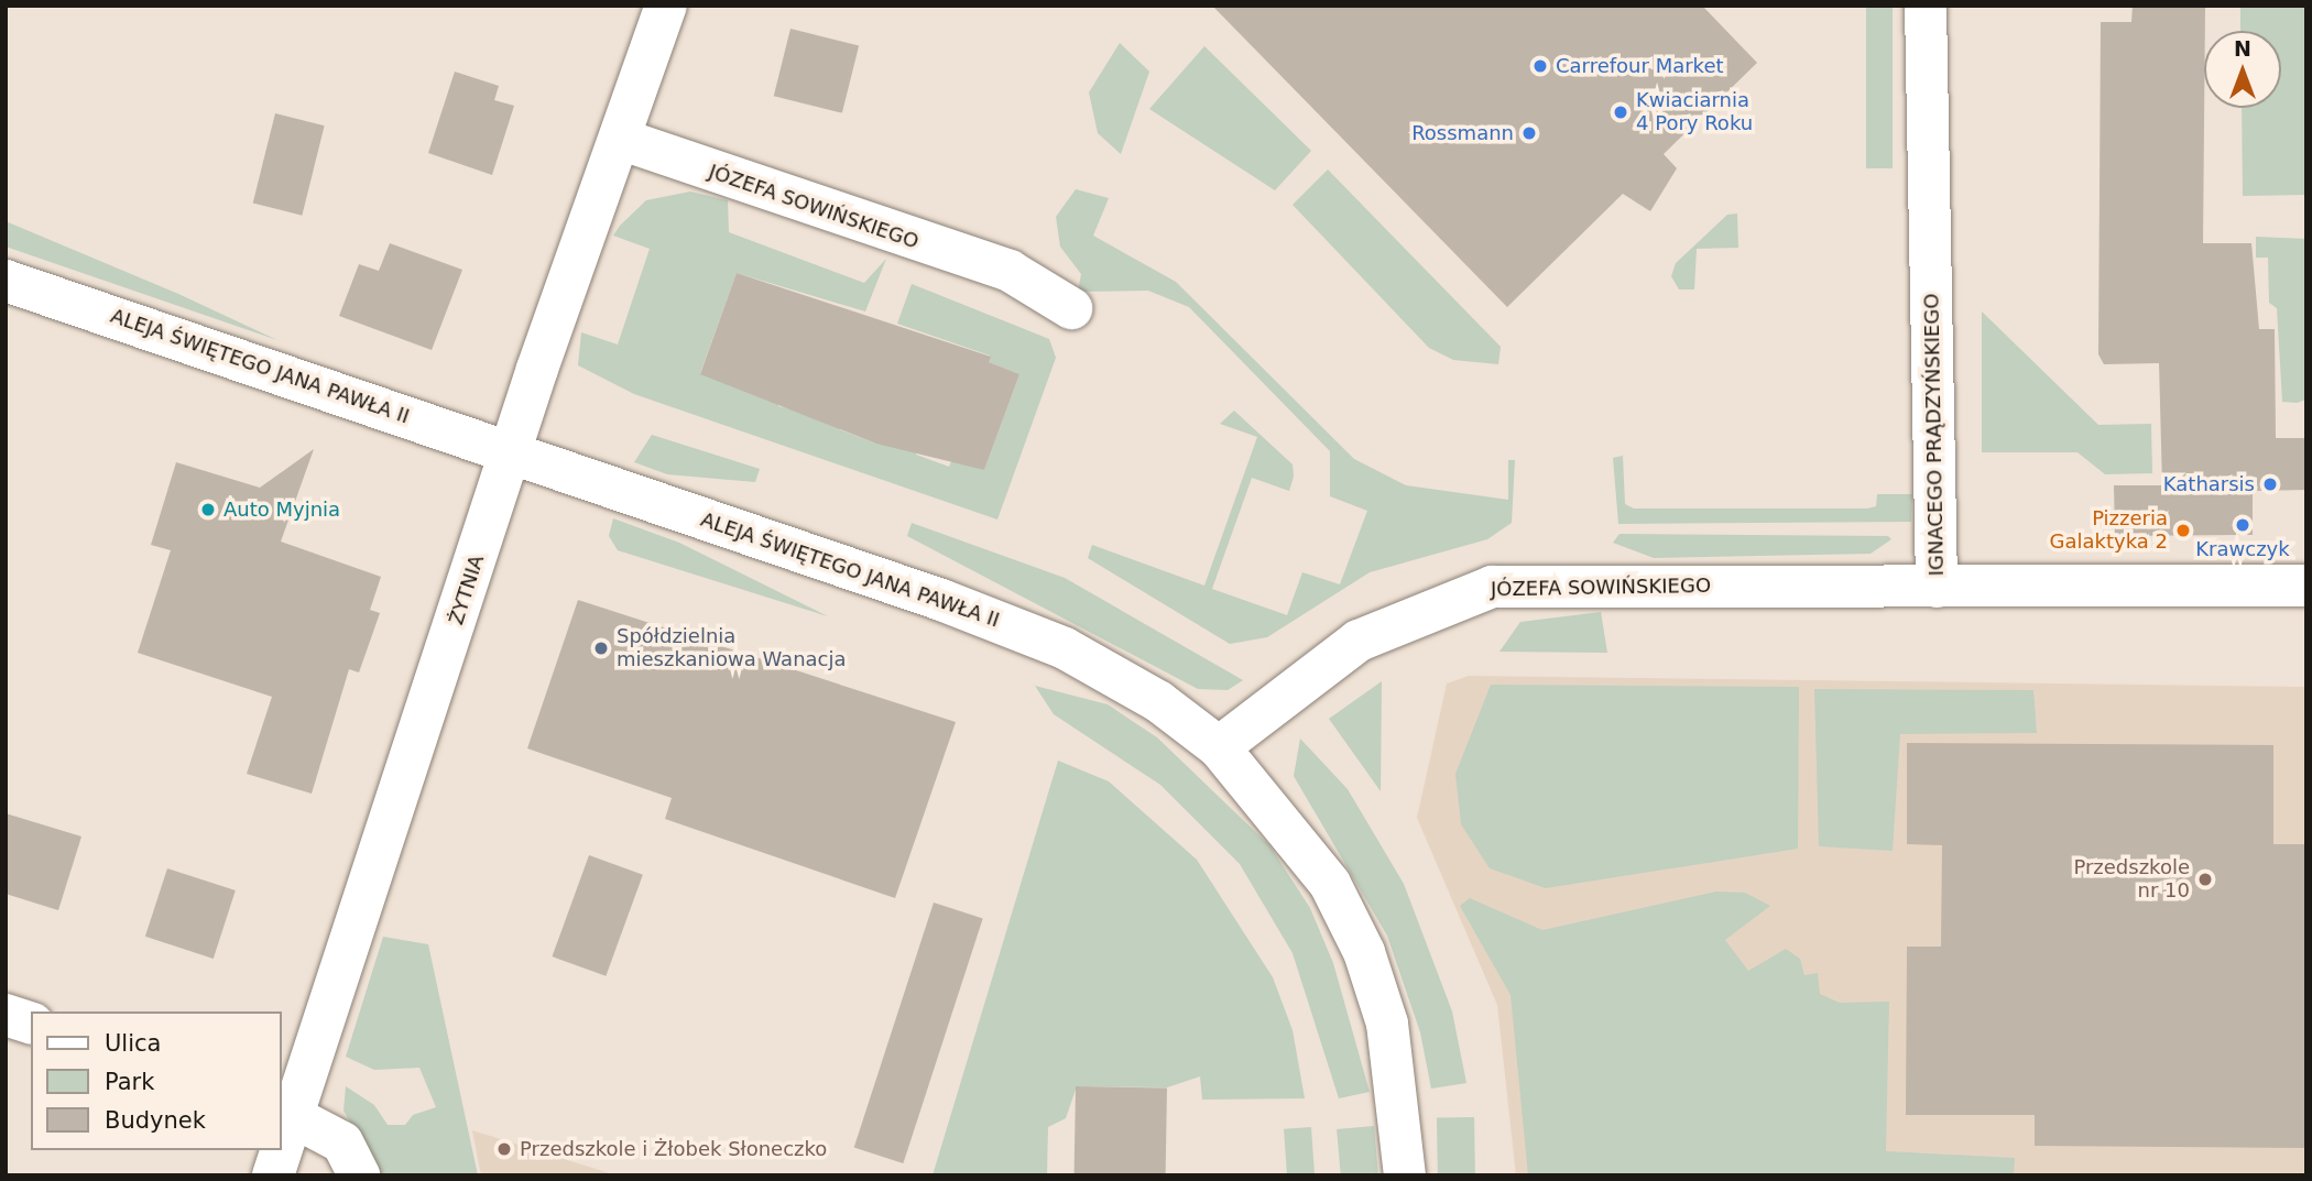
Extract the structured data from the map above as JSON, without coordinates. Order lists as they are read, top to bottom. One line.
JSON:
{"streets":{"street":["JÓZEFA SOWIŃSKIEGO","ALEJA ŚWIĘTEGO JANA PAWŁA II","IGNACEGO PRĄDZYŃSKIEGO","ŻYTNIA"]},"crossings":[["JÓZEFA SOWIŃSKIEGO","ALEJA ŚWIĘTEGO JANA PAWŁA II"],["JÓZEFA SOWIŃSKIEGO","IGNACEGO PRĄDZYŃSKIEGO"],["JÓZEFA SOWIŃSKIEGO","ŻYTNIA"],["ALEJA ŚWIĘTEGO JANA PAWŁA II","ŻYTNIA"]],"places":["Carrefour Market","Kwiaciarnia 4 Pory Roku","Rossmann","Katharsis","Auto Myjnia","Krawczyk","Pizzeria Galaktyka 2","Spółdzielnia mieszkaniowa Wanacja","Przedszkole nr 10","Przedszkole i Żłobek Słoneczko"],"legend":["Ulica","Park","Budynek"],"north":"top"}
